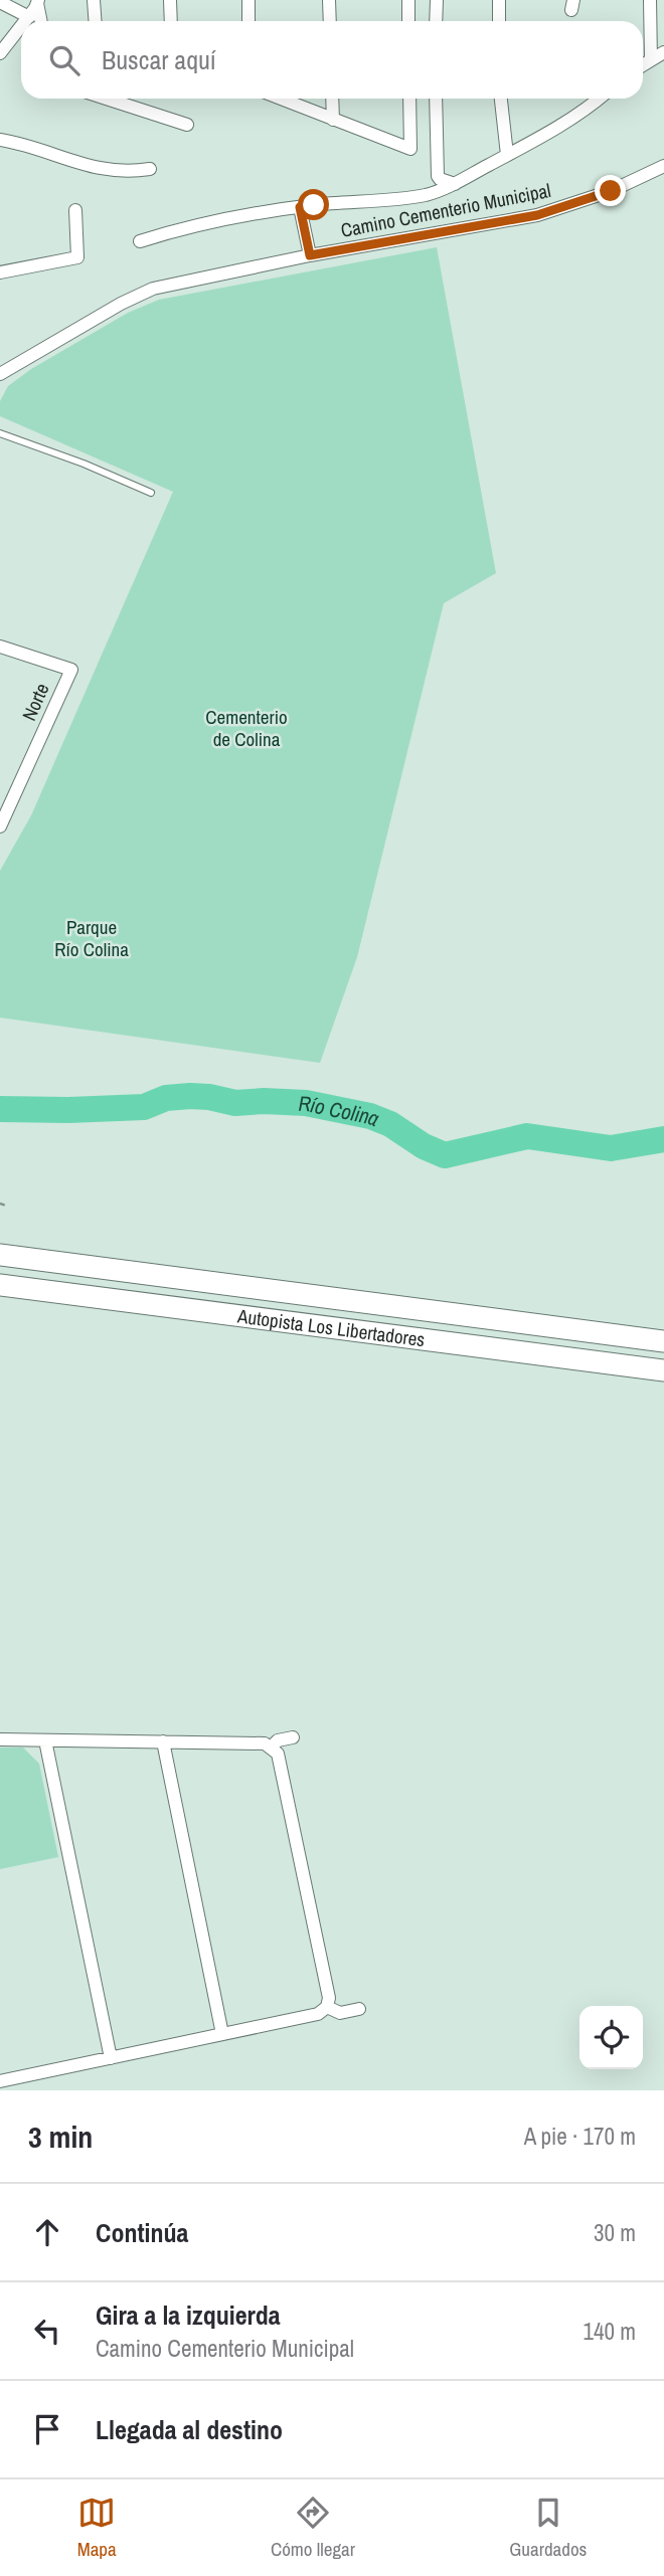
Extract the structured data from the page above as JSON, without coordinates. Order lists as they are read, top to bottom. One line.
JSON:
{"streets":{"highway":["Autopista Los Libertadores"],"street":["Camino Cementerio Municipal","Norte"]},"water":["Río Colina"],"parks":["Cementerio de Colina","Parque Río Colina"],"page":{"search":"Buscar aquí","heading":["3 min","A pie · 170 m"],"list":[["Continúa","30 m"],["Gira a la izquierda","Camino Cementerio Municipal","140 m"],"Llegada al destino"],"nav":["Mapa","Cómo llegar","Guardados"]}}
